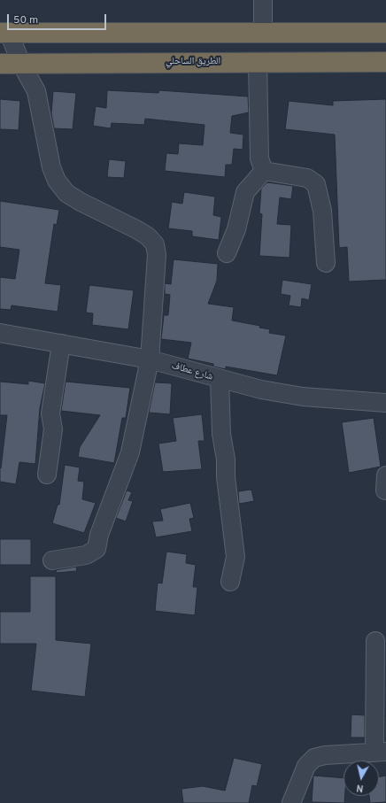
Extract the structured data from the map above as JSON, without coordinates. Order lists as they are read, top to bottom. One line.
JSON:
{"streets":{"highway":["الطريق الساحلي"],"street":["شارع عطاف"]},"scale_bar":"50 m","north":"bottom"}
